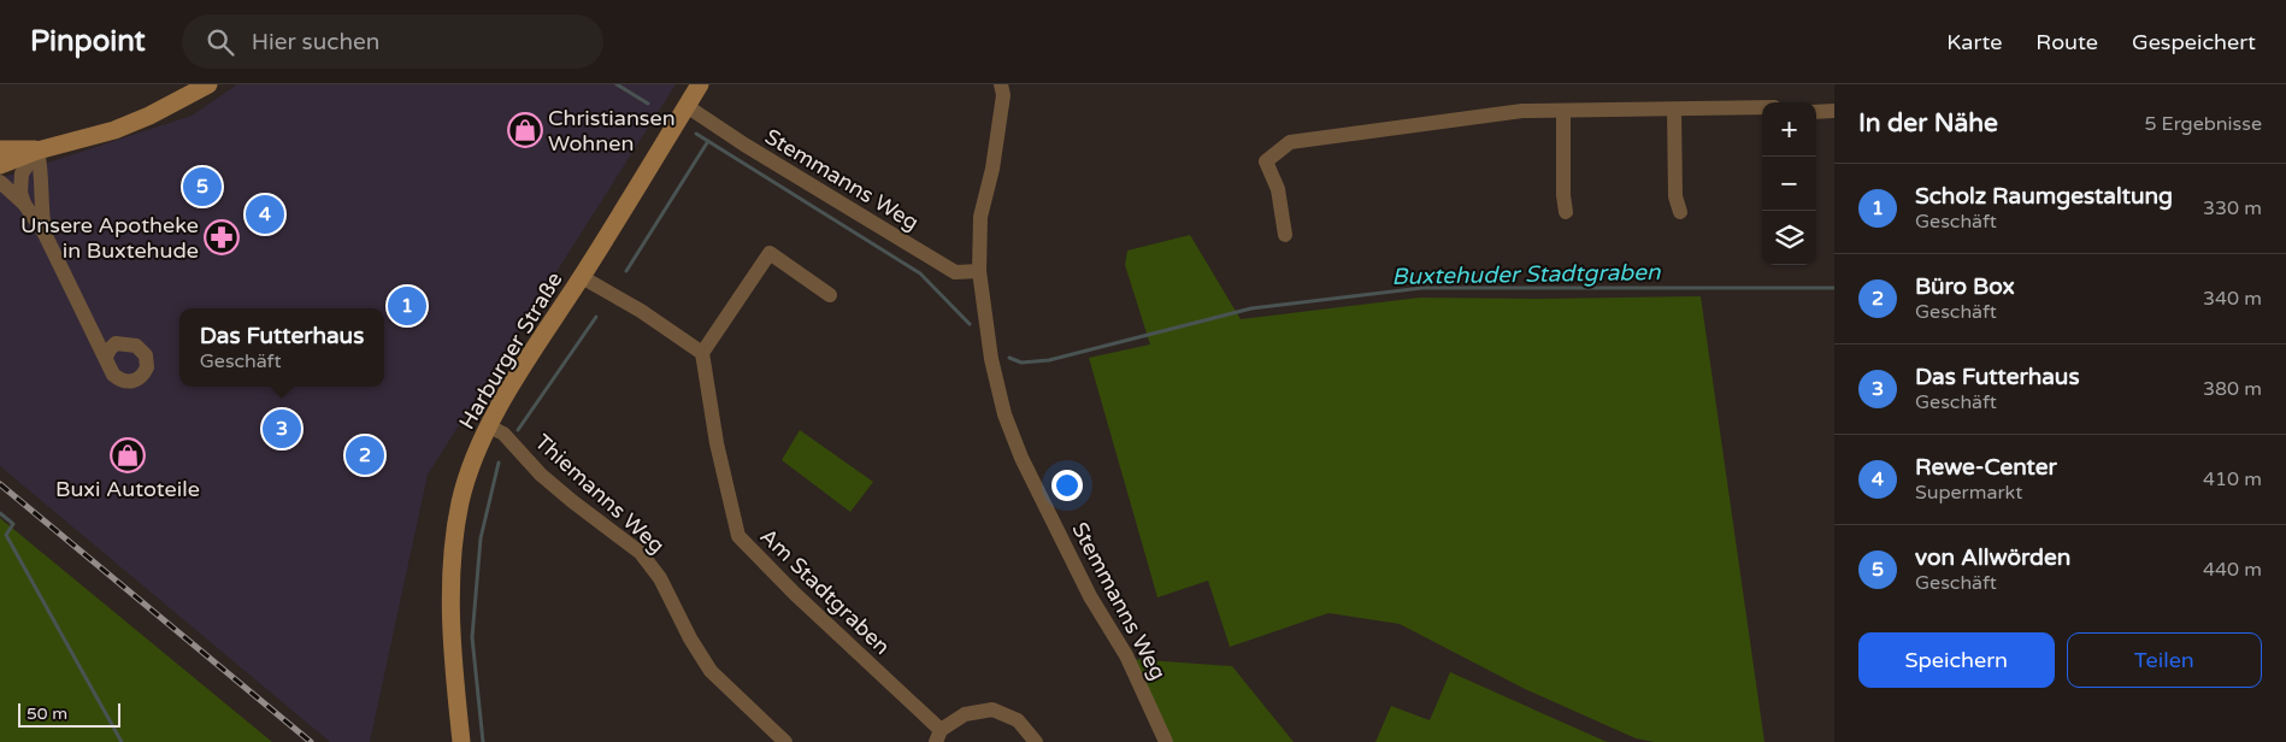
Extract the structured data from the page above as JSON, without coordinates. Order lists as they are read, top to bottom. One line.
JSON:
{"streets":{"street":["Stemmanns Weg","Harburger Straße","Thiemanns Weg","Am Stadtgraben"]},"crossings":[["Stemmanns Weg","Harburger Straße"],["Harburger Straße","Thiemanns Weg"]],"water":["Buxtehuder Stadtgraben"],"places":{"shop":["Christiansen Wohnen","Buxi Autoteile"],"pharmacy":["Unsere Apotheke in Buxtehude"]},"scale_bar":"50 m","page":{"header":"Pinpoint","search":"Hier suchen","nav":["Karte","Route","Gespeichert"],"heading":["In der Nähe","5 Ergebnisse"],"map_buttons":["+","−"],"list":[{"mark":"1","name":"Scholz Raumgestaltung","note":"Geschäft","value":"330 m"},{"mark":"2","name":"Büro Box","note":"Geschäft","value":"340 m"},{"mark":"3","name":"Das Futterhaus","note":"Geschäft","value":"380 m"},{"mark":"4","name":"Rewe-Center","note":"Supermarkt","value":"410 m"},{"mark":"5","name":"von Allwörden","note":"Geschäft","value":"440 m"}],"pins":["5","4","1","3","2"],"popup":["Das Futterhaus","Geschäft"],"buttons":["Speichern","Teilen"],"scale":"50 m"}}
